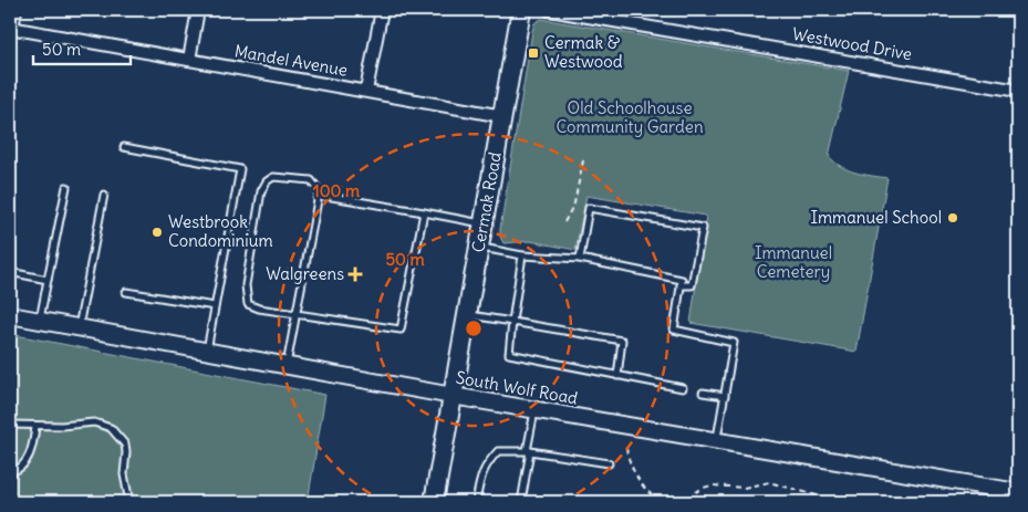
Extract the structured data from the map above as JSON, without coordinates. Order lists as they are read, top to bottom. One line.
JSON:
{"streets":{"main road":["Cermak Road","South Wolf Road"],"street":["Westwood Drive","Mandel Avenue"]},"crossings":[["Mandel Avenue","Cermak Road"],["Cermak Road","South Wolf Road"]],"parks":["Old Schoolhouse Community Garden","Immanuel Cemetery"],"places":{"transit":["Cermak & Westwood"],"other":["Immanuel School","Westbrook Condominium"],"health":["Walgreens"]},"scale_bar":"50 m","rings":["100 m","50 m"]}
